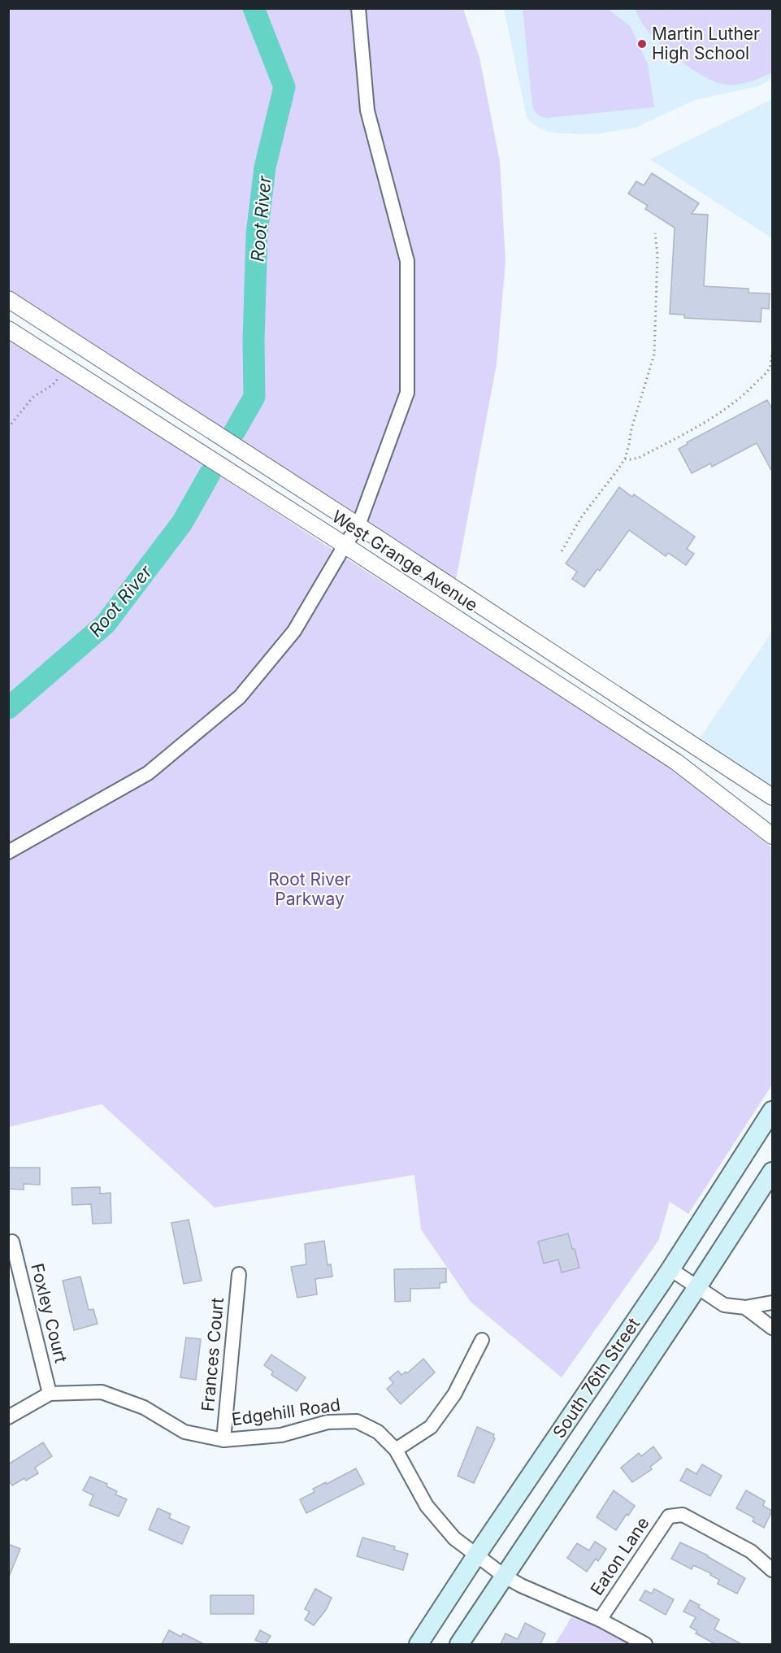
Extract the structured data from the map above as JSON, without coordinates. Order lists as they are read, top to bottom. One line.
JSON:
{"streets":{"main road":["South 76th Street"],"street":["West Grange Avenue","Foxley Court","Frances Court","Edgehill Road","Eaton Lane"]},"crossings":[["Foxley Court","Edgehill Road"],["Frances Court","Edgehill Road"],["South 76th Street","Edgehill Road"],["Edgehill Road","Eaton Lane"]],"water":["Root River"],"parks":["Root River Parkway"],"places":["Martin Luther High School"]}
